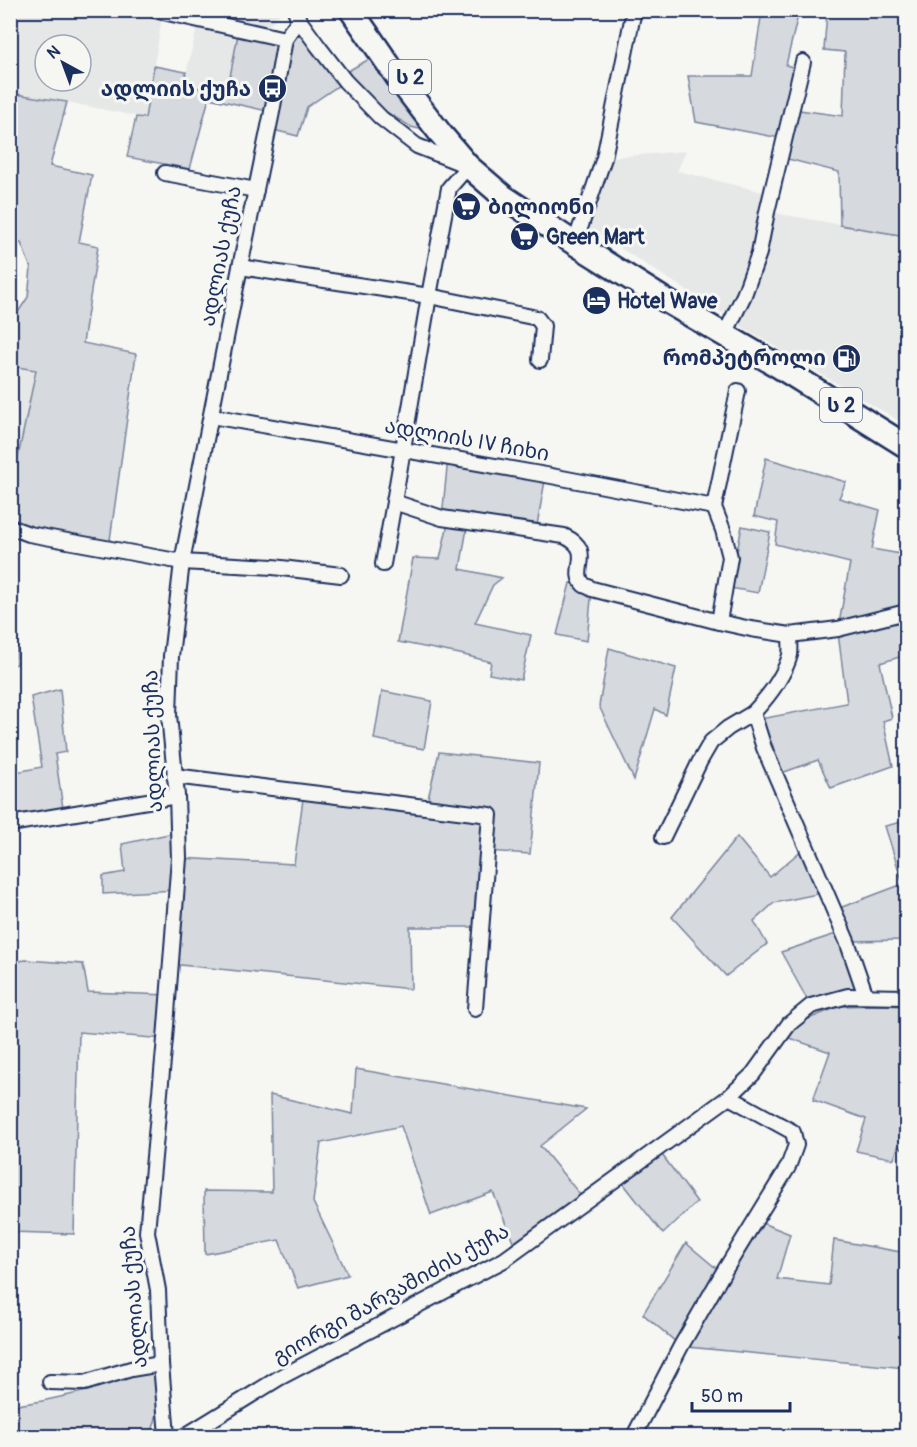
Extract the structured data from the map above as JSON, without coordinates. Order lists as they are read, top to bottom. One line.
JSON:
{"streets":{"highway":["ს 2"],"street":["ადლიას ქუჩა","ადლიის IV ჩიხი","გიორგი შარვაშიძის ქუჩა"]},"crossings":[["ადლიას ქუჩა","ადლიის IV ჩიხი"]],"places":{"bus stop":["ადლიის ქუჩა"],"supermarket":["ბილიონი","Green Mart"],"hotel":["Hotel Wave"],"fuel station":["რომპეტროლი"]},"scale_bar":"50 m","north":"top left"}
